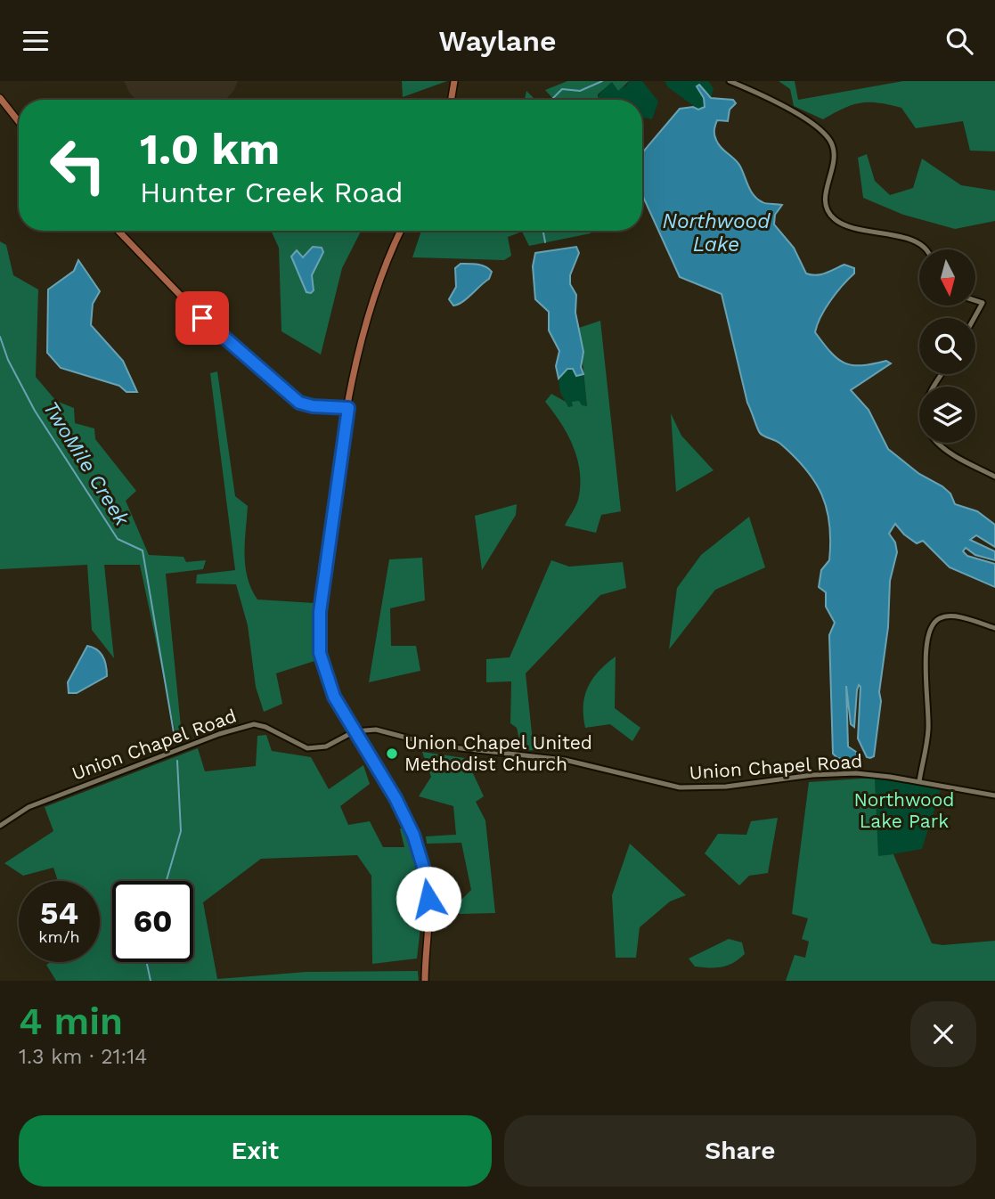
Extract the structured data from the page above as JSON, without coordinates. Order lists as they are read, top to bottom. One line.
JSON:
{"streets":{"street":["Union Chapel Road"]},"water":["Northwood Lake","TwoMile Creek"],"parks":["Northwood Lake Park"],"places":["Union Chapel United Methodist Church"],"north":"bottom","page":{"header":"Waylane","turn":["1.0 km","Hunter Creek Road"],"speed":"54 km/h","limit":"60","heading":["4 min","1.3 km · 21:14"],"buttons":["Exit","Share"]}}
